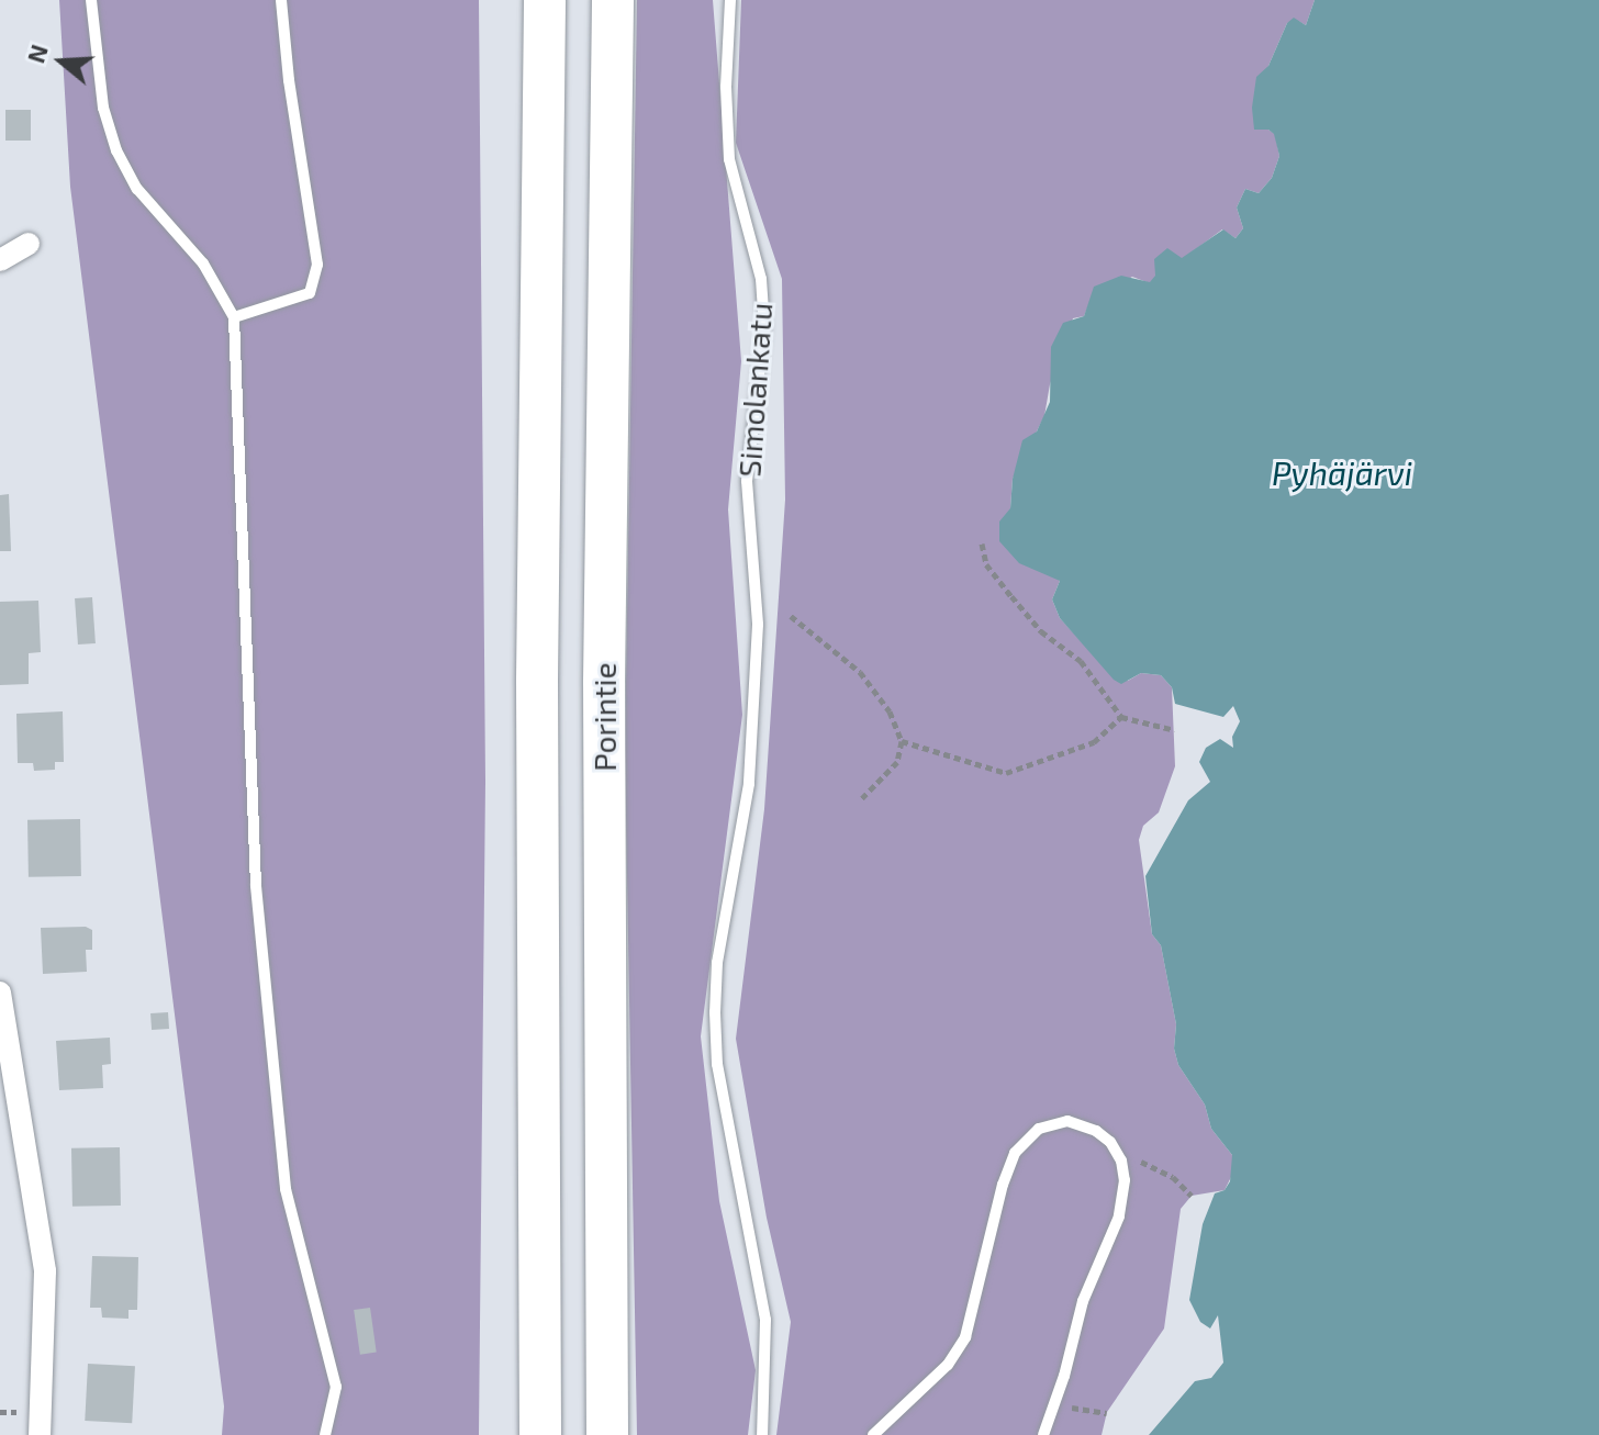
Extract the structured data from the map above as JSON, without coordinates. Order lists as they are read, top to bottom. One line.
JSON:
{"streets":{"highway":["Porintie"],"lane":["Simolankatu"]},"water":["Pyhäjärvi"],"north":"left"}
